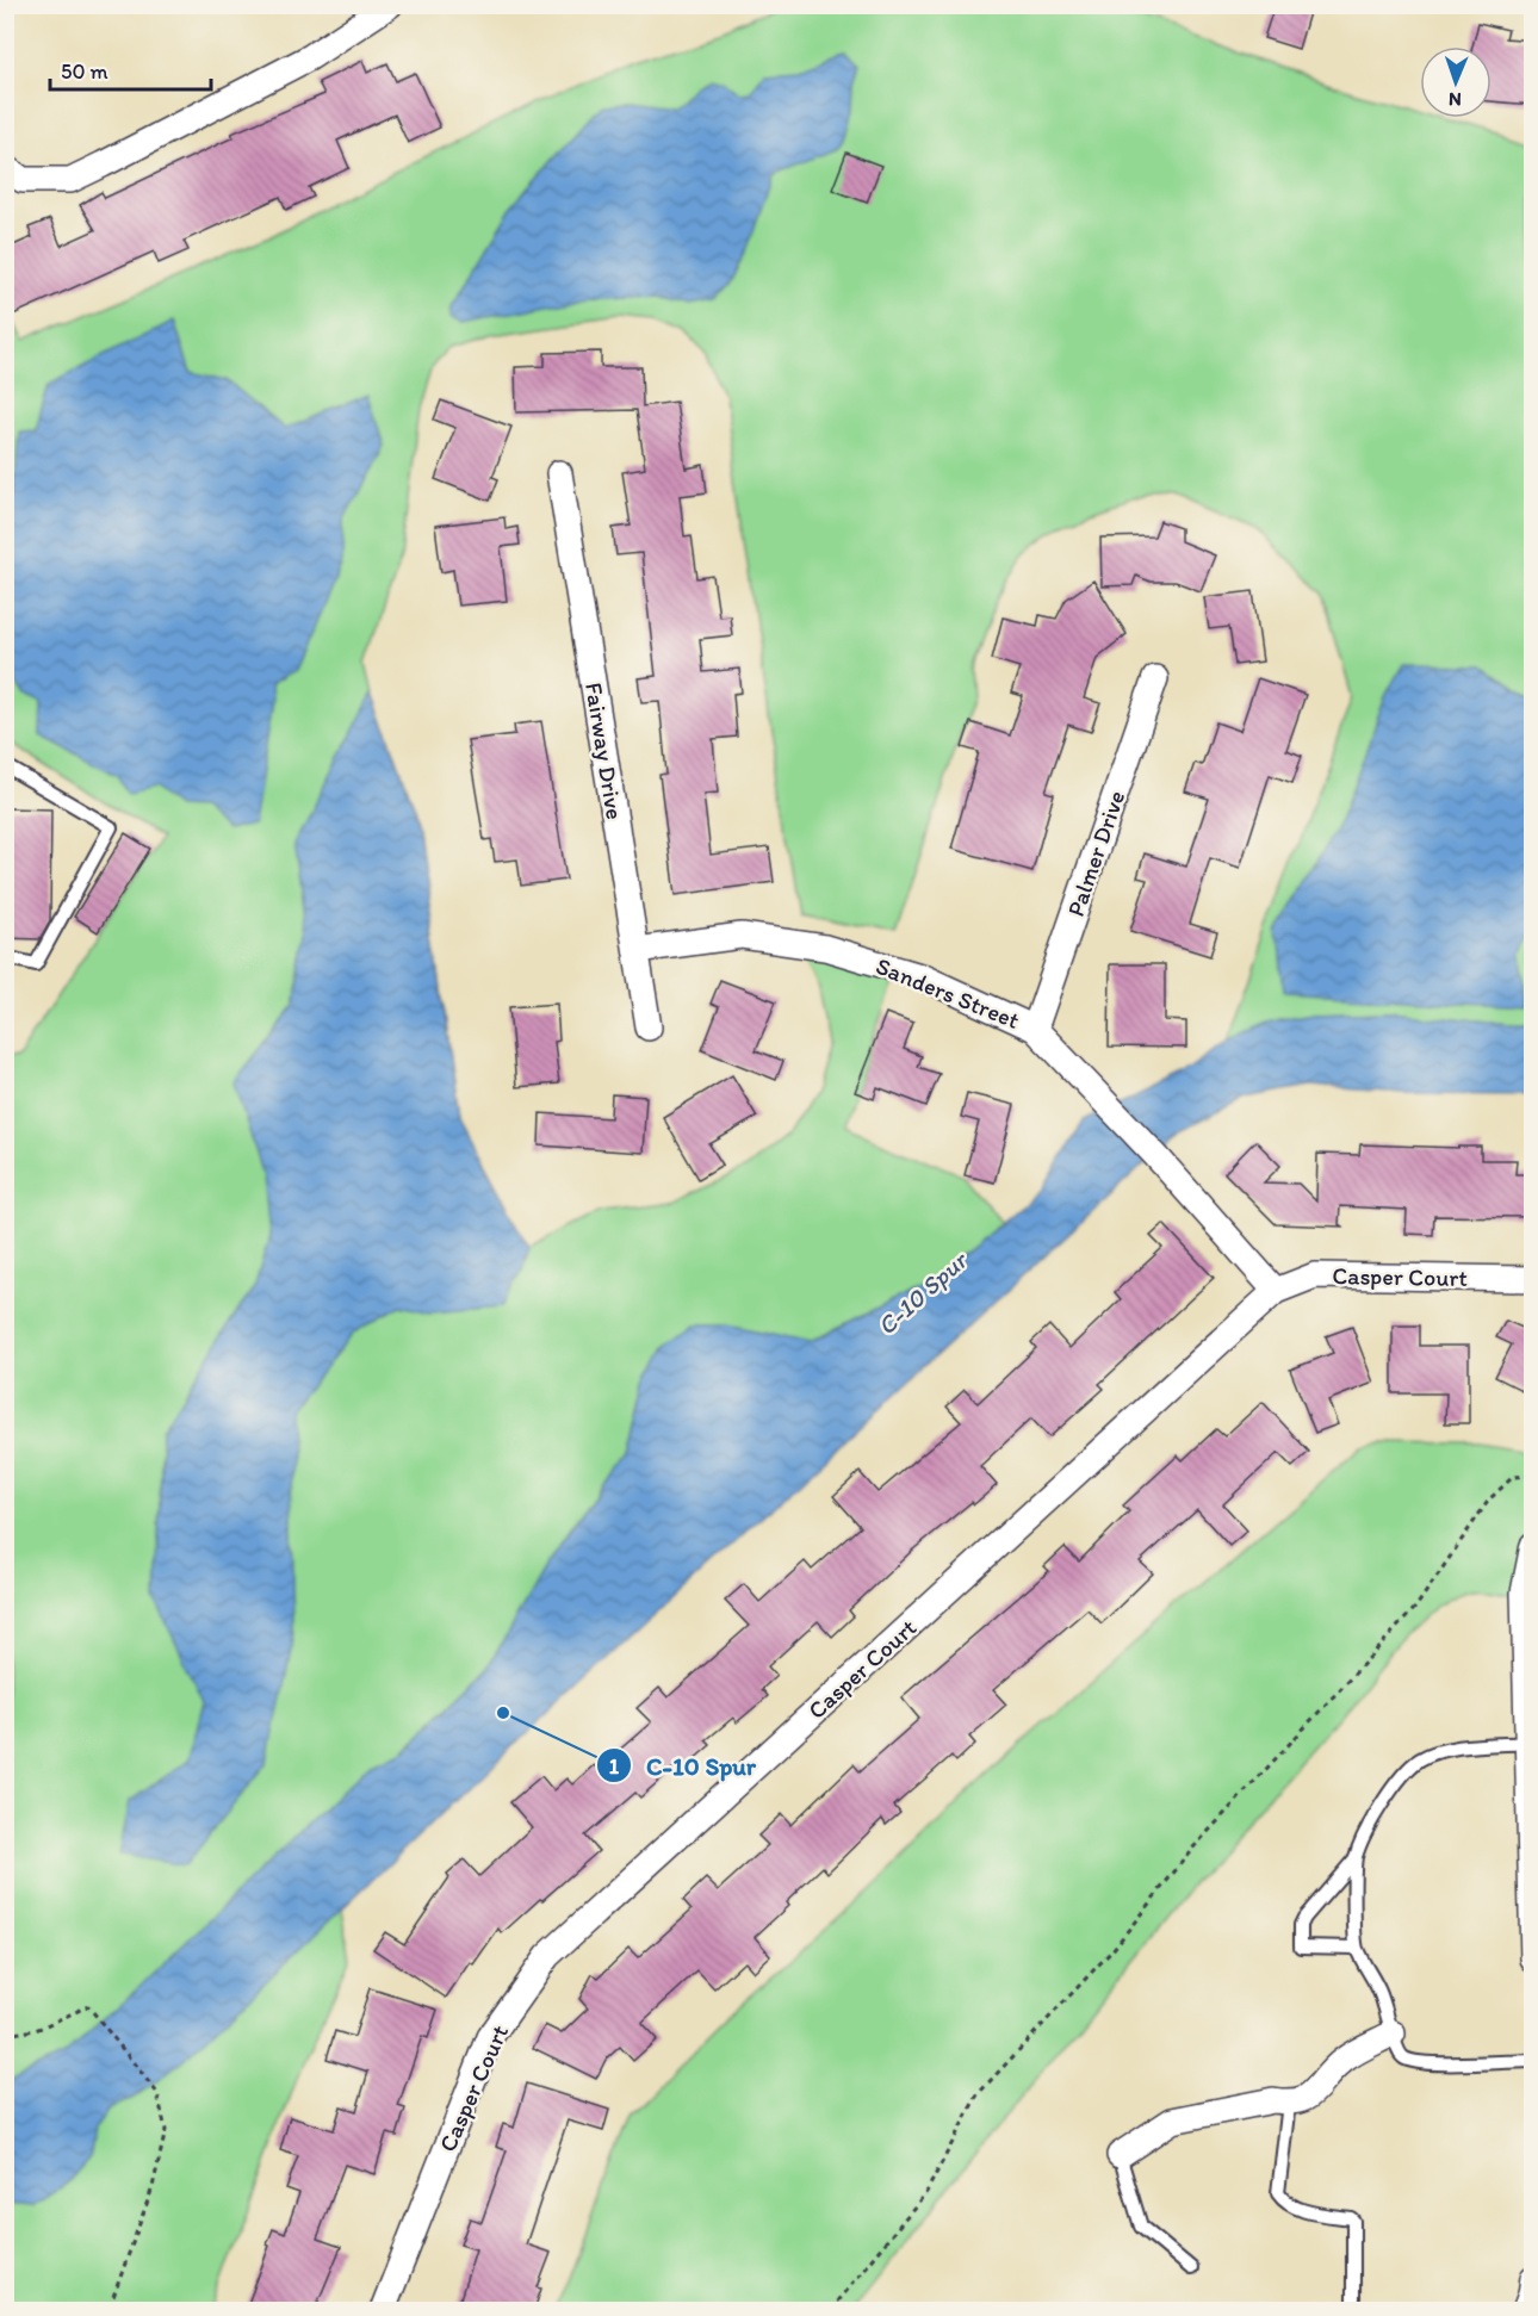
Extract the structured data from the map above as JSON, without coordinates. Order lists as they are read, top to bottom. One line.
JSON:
{"streets":{"street":["Fairway Drive","Palmer Drive","Sanders Street","Casper Court"]},"crossings":[["Fairway Drive","Sanders Street"],["Palmer Drive","Sanders Street"],["Sanders Street","Casper Court"]],"water":["C-10 Spur"],"places":["C-10 Spur"],"scale_bar":"50 m","north":"bottom"}
